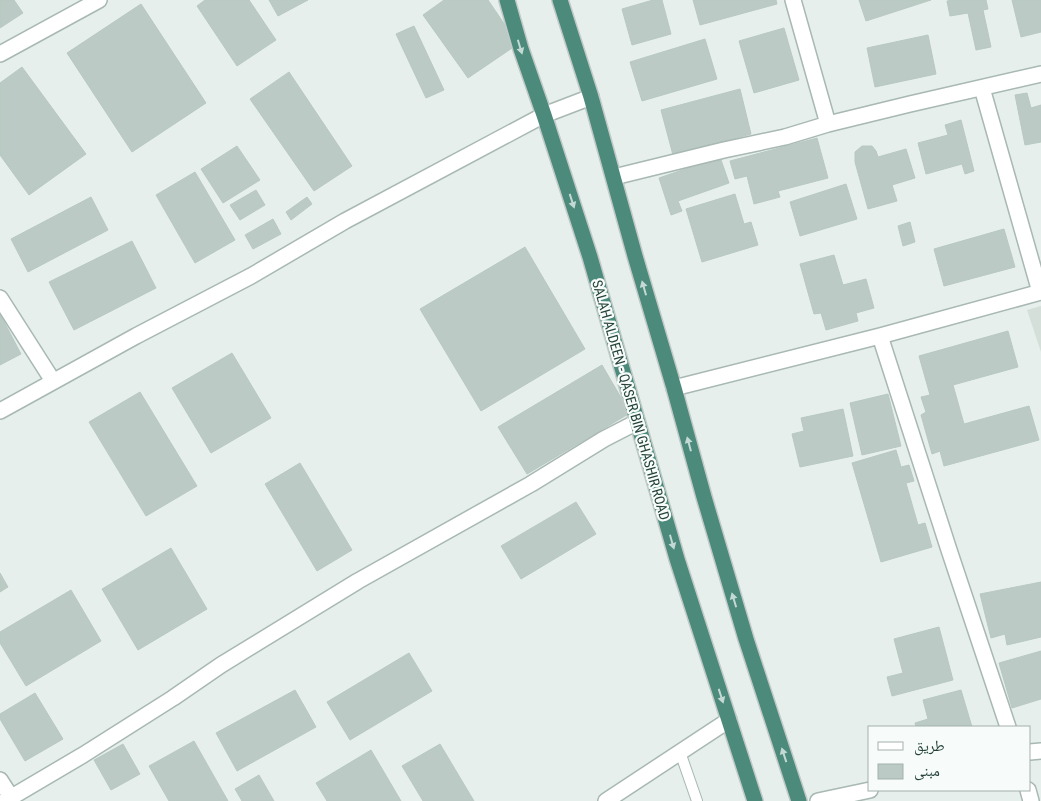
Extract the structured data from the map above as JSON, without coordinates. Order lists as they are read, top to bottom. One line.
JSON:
{"streets":{"highway":["SALAH ALDEEN - QASER BIN GHASHIR ROAD"]},"legend":["طريق","مبنى"]}
